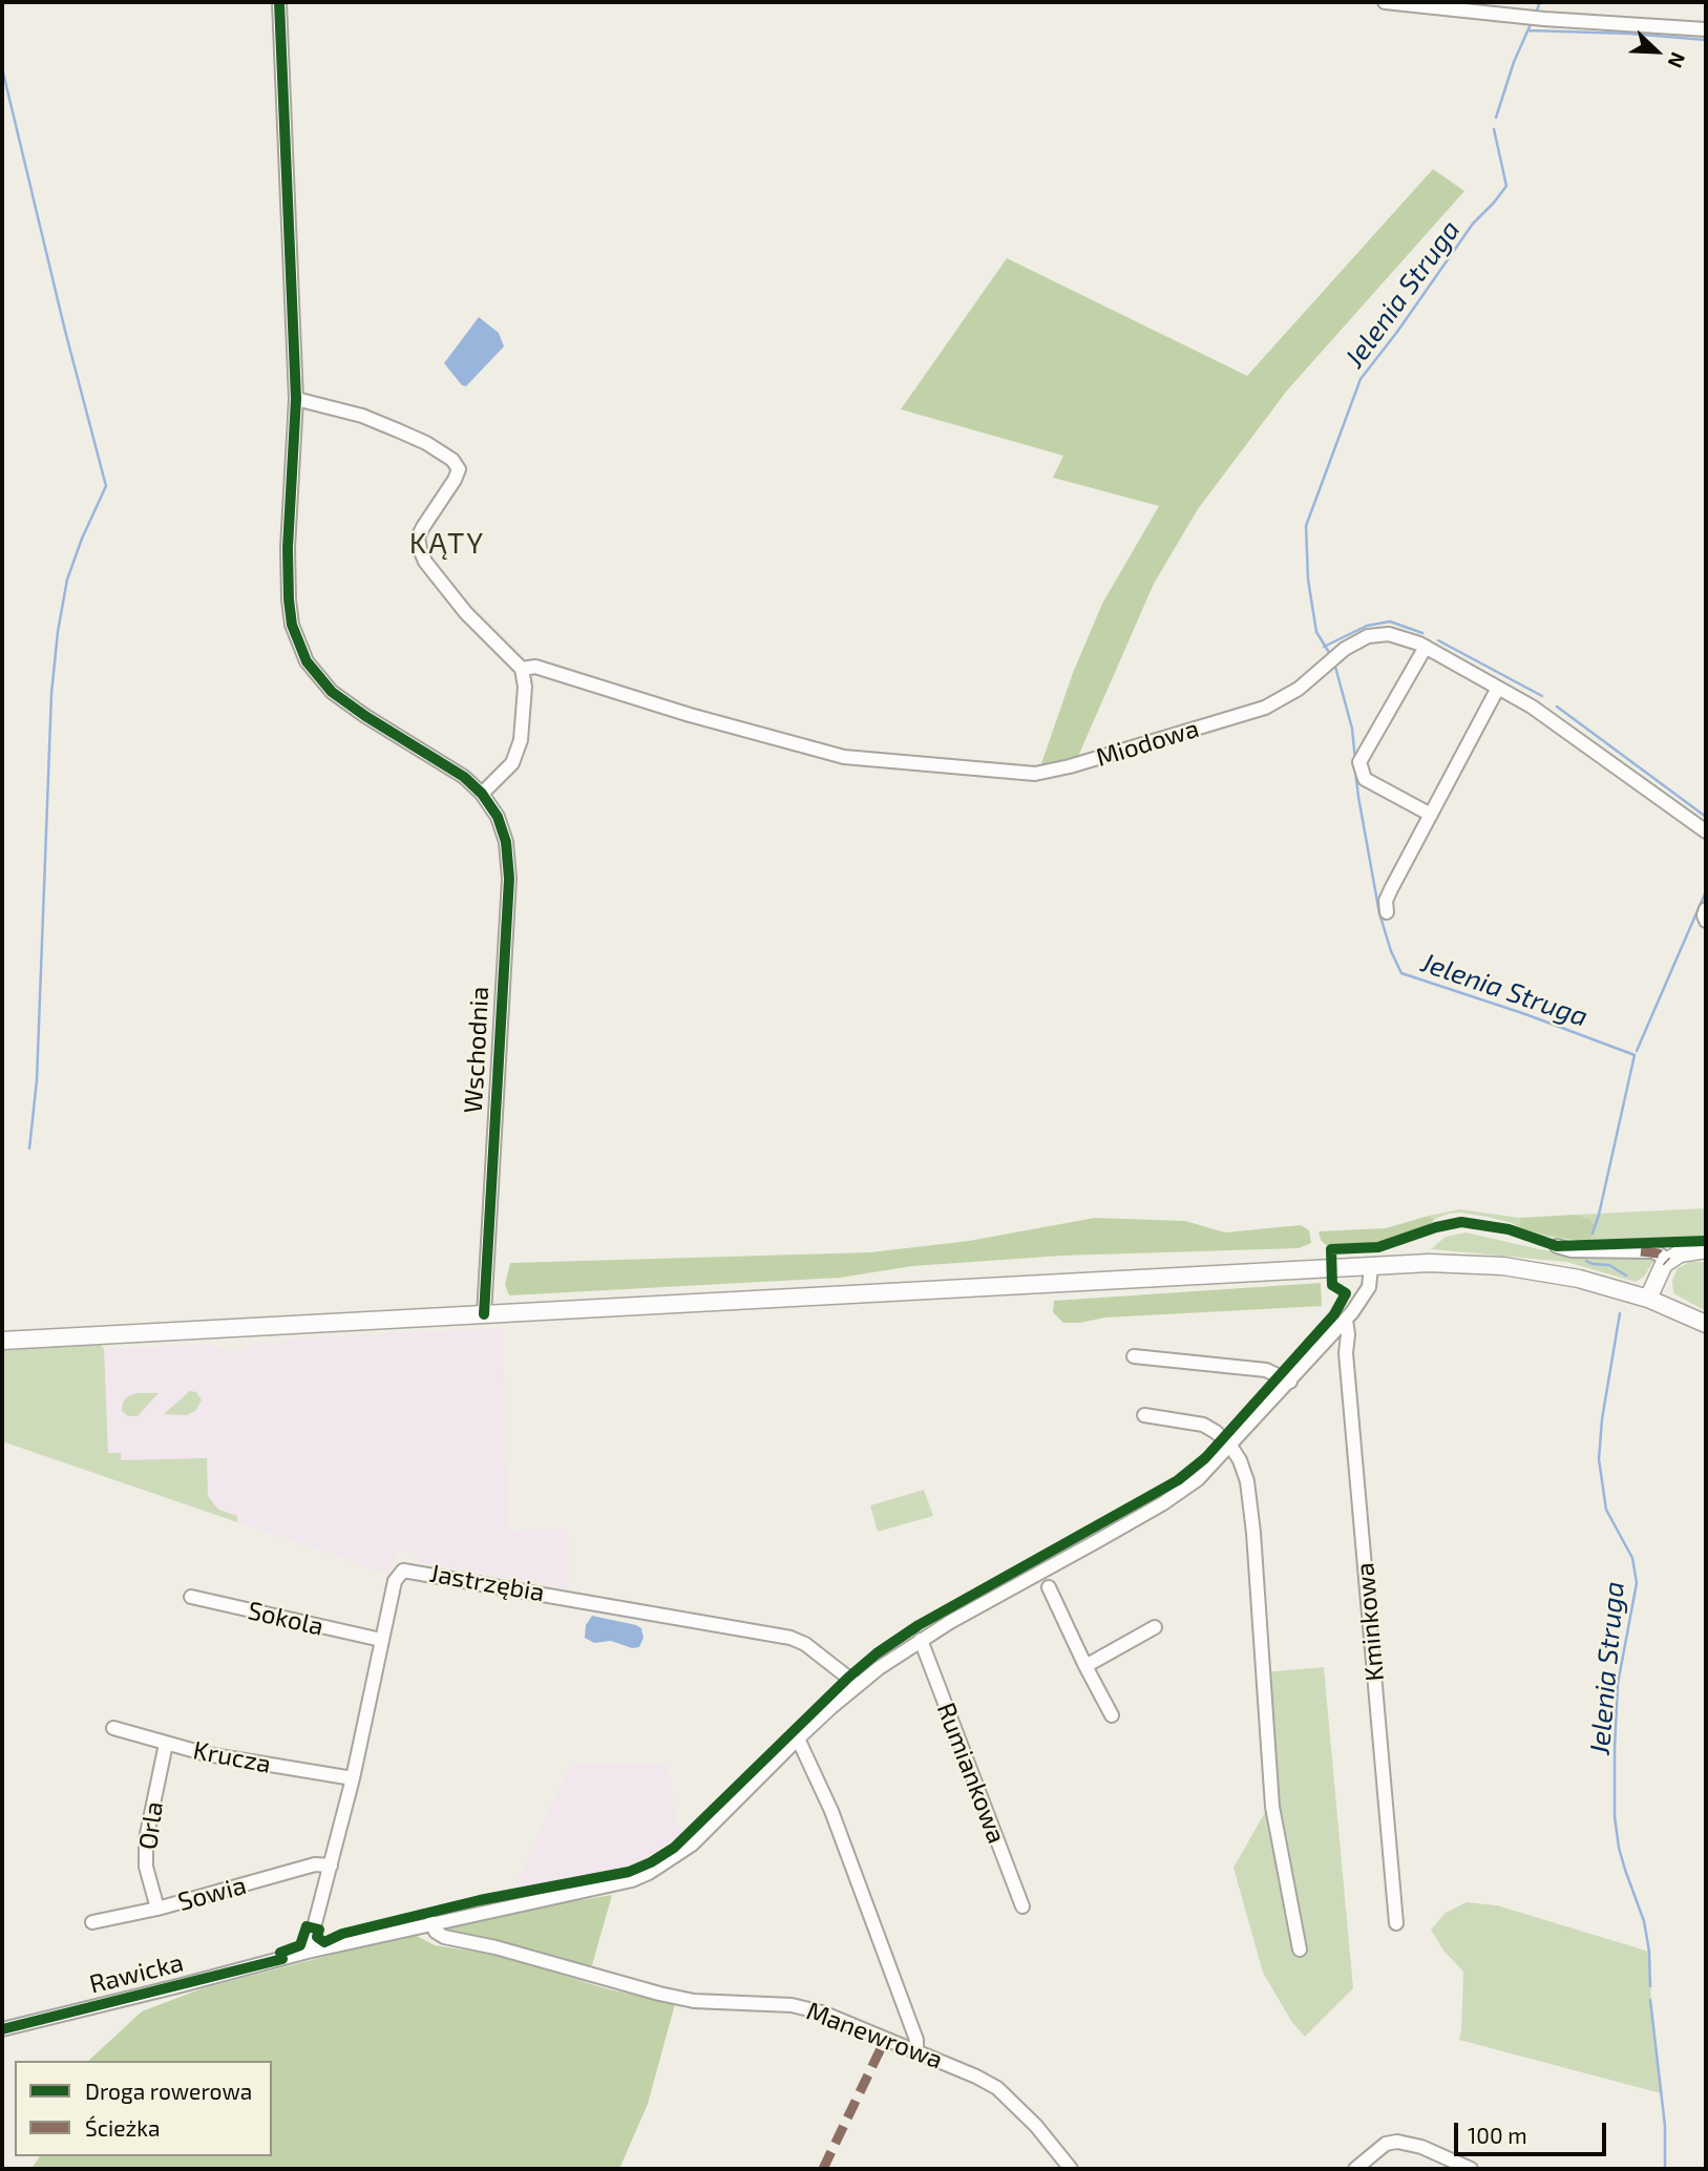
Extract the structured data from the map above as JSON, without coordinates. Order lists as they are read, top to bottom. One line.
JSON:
{"streets":{"street":["Miodowa","Wschodnia","Jastrzębia","Sokola","Kminkowa","Krucza","Rumiankowa","Orla","Sowia","Rawicka","Manewrowa"]},"crossings":[["Jastrzębia","Sokola"],["Jastrzębia","Krucza"],["Jastrzębia","Sowia"],["Jastrzębia","Rawicka"],["Kminkowa","Rawicka"],["Krucza","Orla"],["Rumiankowa","Rawicka"],["Orla","Sowia"],["Rawicka","Manewrowa"]],"districts":["KĄTY"],"water":["Jelenia Struga"],"legend":["Droga rowerowa","Ścieżka"],"scale_bar":"100 m","north":"bottom right"}
